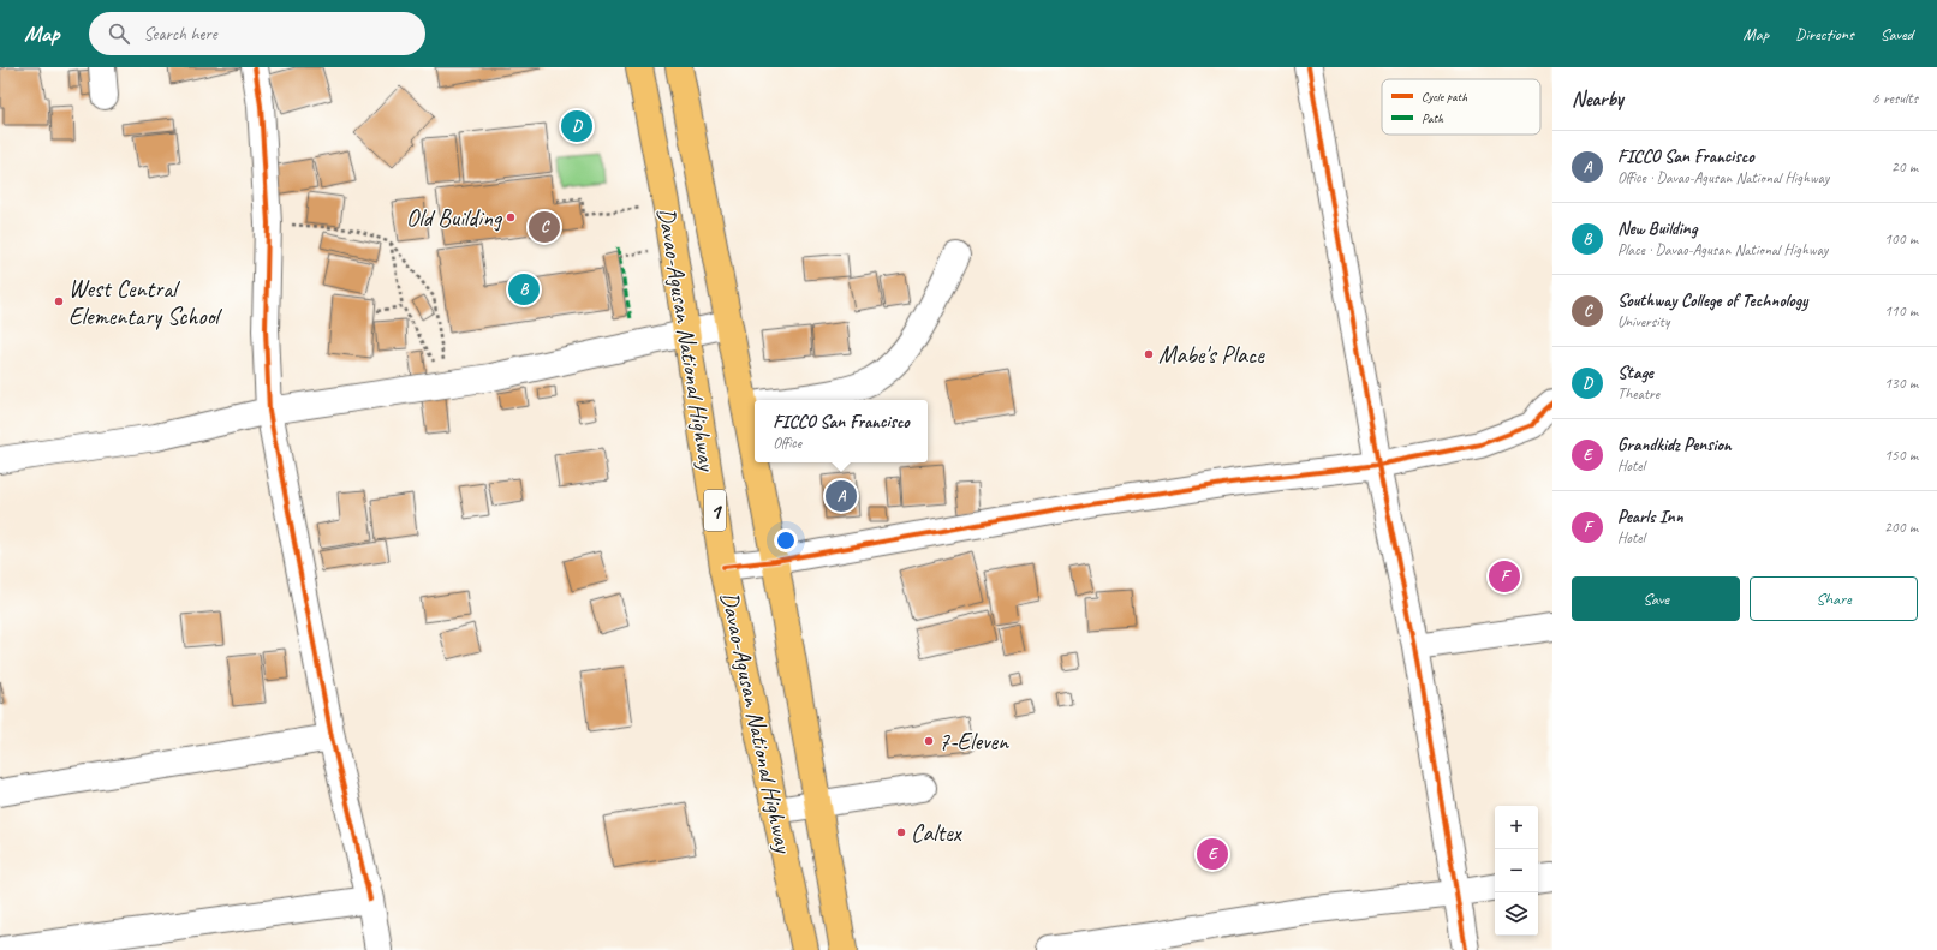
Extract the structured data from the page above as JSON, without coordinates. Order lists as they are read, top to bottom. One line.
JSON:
{"streets":{"highway":["Davao-Agusan National Highway","1"]},"places":["Old Building","West Central Elementary School","Mabe's Place","7-Eleven","Caltex"],"legend":["Cycle path","Path"],"page":{"header":"Map","search":"Search here","nav":["Map","Directions","Saved"],"heading":["Nearby","6 results"],"pins":["D","C","B","A","F","E"],"list":[{"mark":"A","name":"FICCO San Francisco","note":"Office · Davao-Agusan National Highway","value":"20 m"},{"mark":"B","name":"New Building","note":"Place · Davao-Agusan National Highway","value":"100 m"},{"mark":"C","name":"Southway College of Technology","note":"University","value":"110 m"},{"mark":"D","name":"Stage","note":"Theatre","value":"130 m"},{"mark":"E","name":"Grandkidz Pension","note":"Hotel","value":"150 m"},{"mark":"F","name":"Pearls Inn","note":"Hotel","value":"200 m"}],"popup":["FICCO San Francisco","Office"],"buttons":["Save","Share"],"map_buttons":["+","−"]}}
